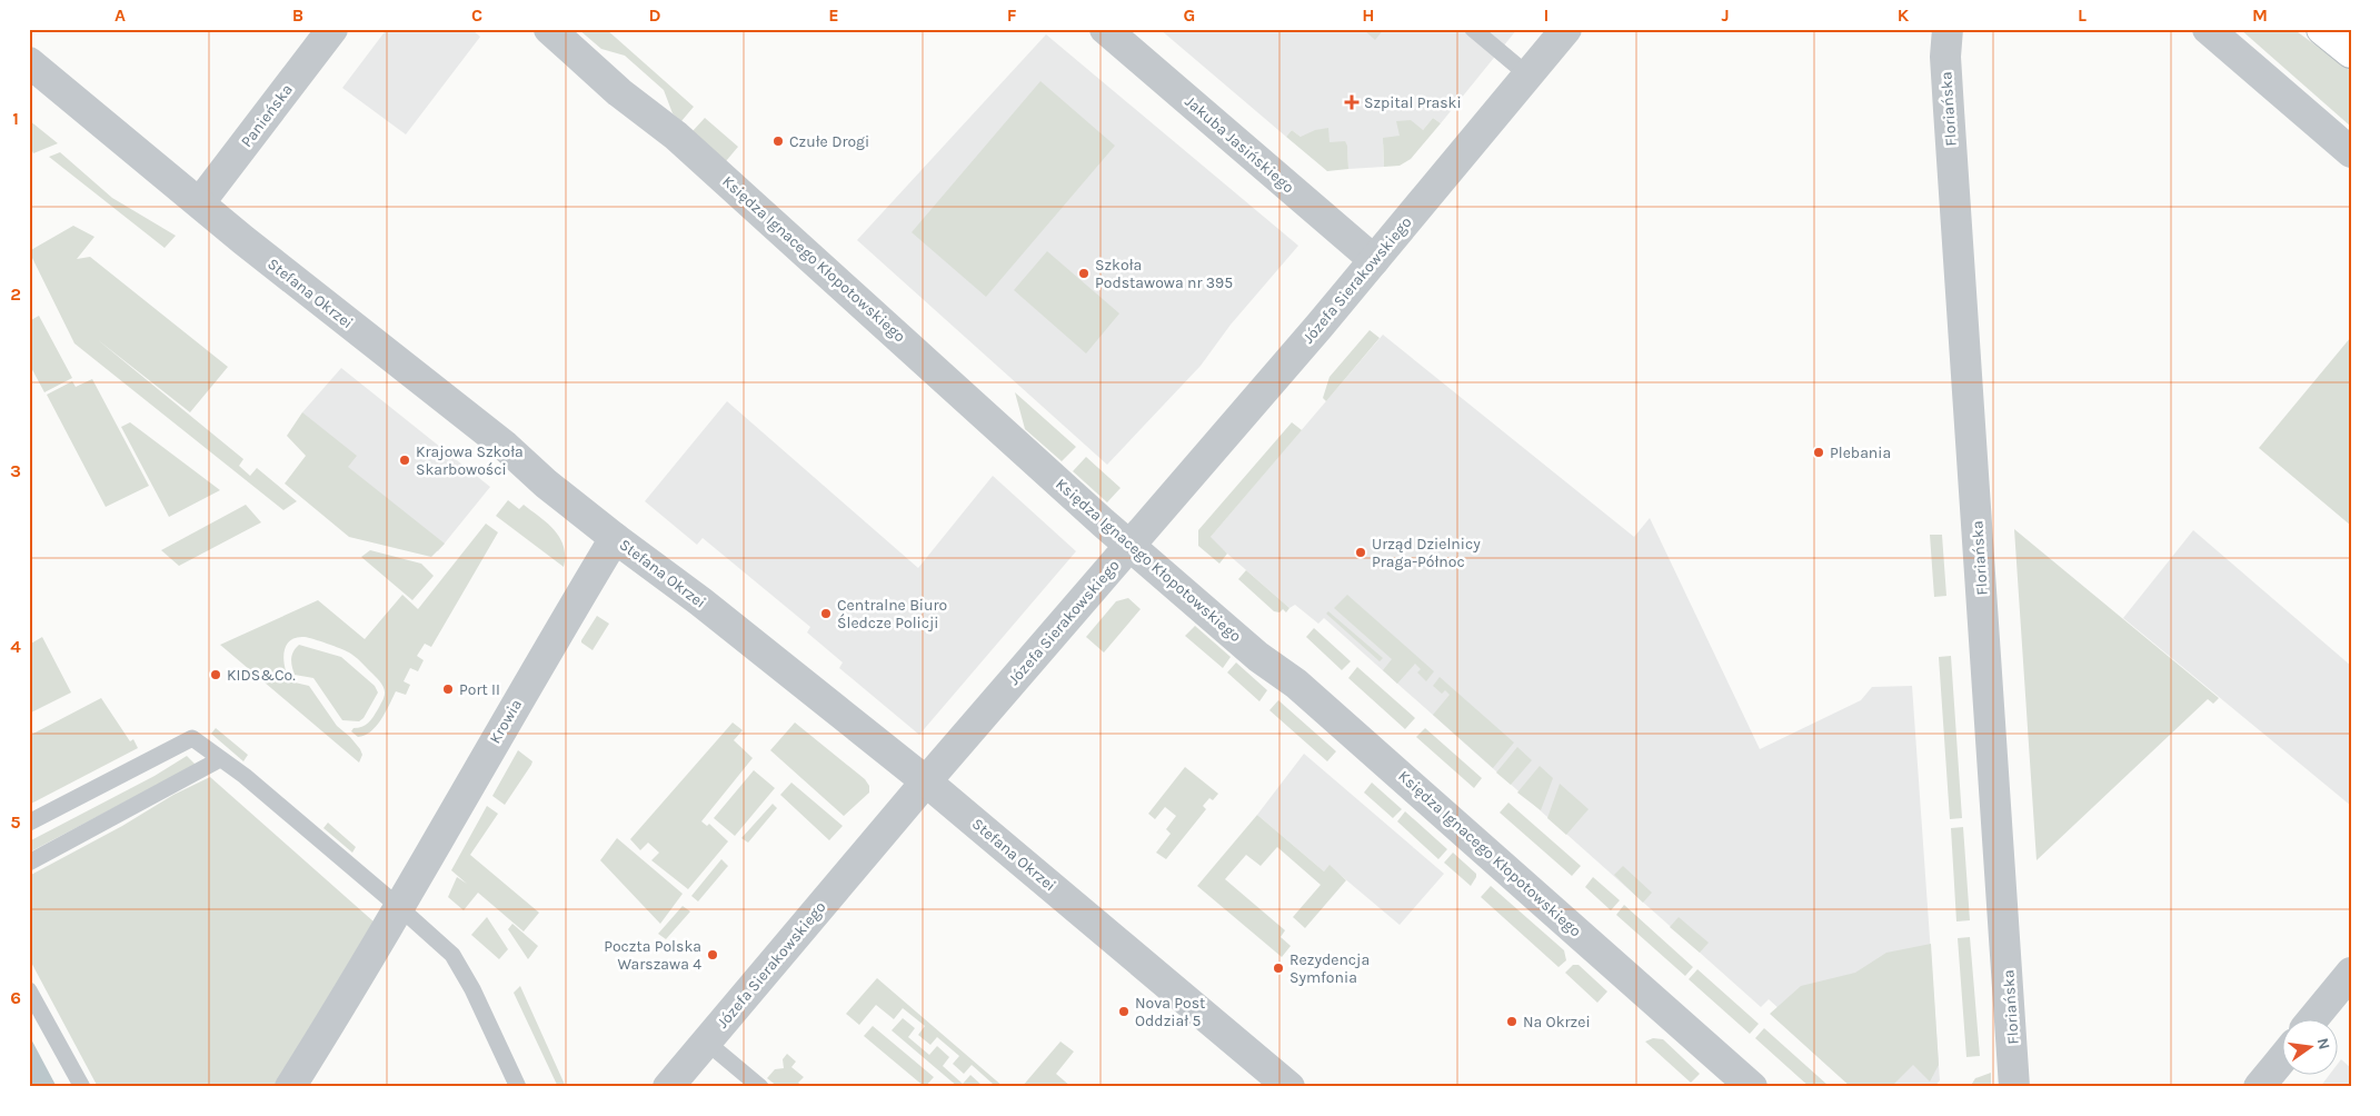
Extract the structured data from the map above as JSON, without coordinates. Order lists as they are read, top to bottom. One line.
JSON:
{"streets":{"street":["Floriańska","Panieńska","Jakuba Jasińskiego","Księdza Ignacego Kłopotowskiego","Józefa Sierakowskiego","Stefana Okrzei","Krowia"]},"crossings":[["Panieńska","Stefana Okrzei"],["Jakuba Jasińskiego","Józefa Sierakowskiego"],["Księdza Ignacego Kłopotowskiego","Józefa Sierakowskiego"],["Józefa Sierakowskiego","Stefana Okrzei"],["Stefana Okrzei","Krowia"]],"places":{"health":["Szpital Praski"],"other":["Czułe Drogi","Szkoła Podstawowa nr 395","Plebania","Krajowa Szkoła Skarbowości","Urząd Dzielnicy Praga-Północ","Centralne Biuro Śledcze Policji","KIDS&Co.","Port II","Poczta Polska Warszawa 4","Rezydencja Symfonia","Nova Post Oddział 5","Na Okrzei"]},"north":"right","grid":{"columns":["A","B","C","D","E","F","G","H","I","J","K","L","M"],"rows":["1","2","3","4","5","6"]}}
